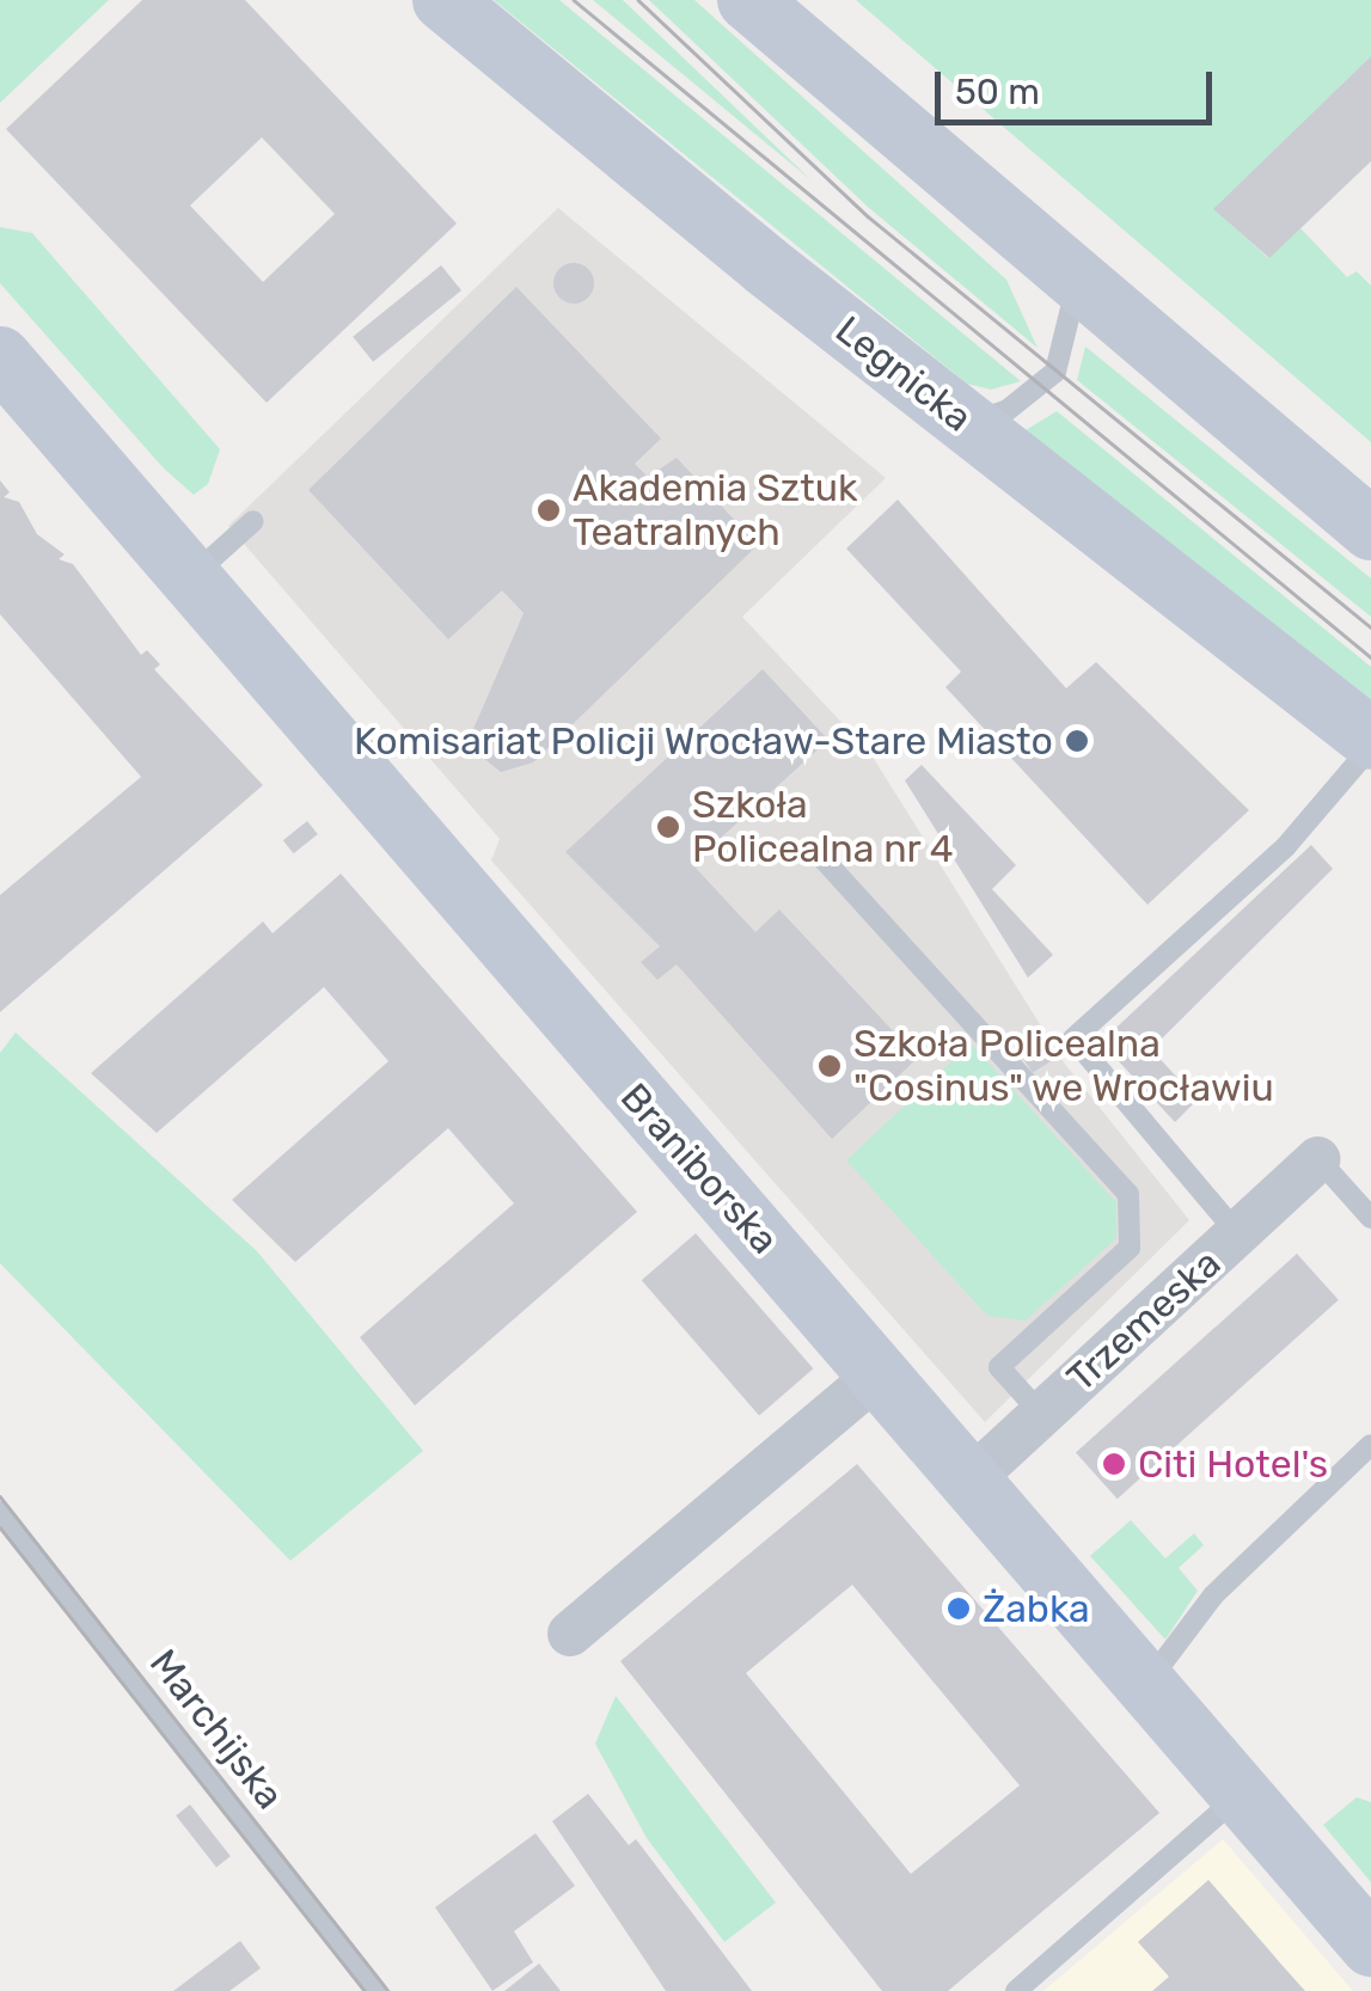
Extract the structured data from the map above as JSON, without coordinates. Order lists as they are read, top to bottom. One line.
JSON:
{"streets":{"street":["Legnicka","Braniborska","Trzemeska"],"lane":["Marchijska"]},"crossings":[["Braniborska","Trzemeska"]],"places":["Akademia Sztuk Teatralnych","Komisariat Policji Wrocław-Stare Miasto","Szkoła Policealna nr 4","Szkoła Policealna \"Cosinus\" we Wrocławiu","Citi Hotel's","Żabka"],"scale_bar":"50 m"}
